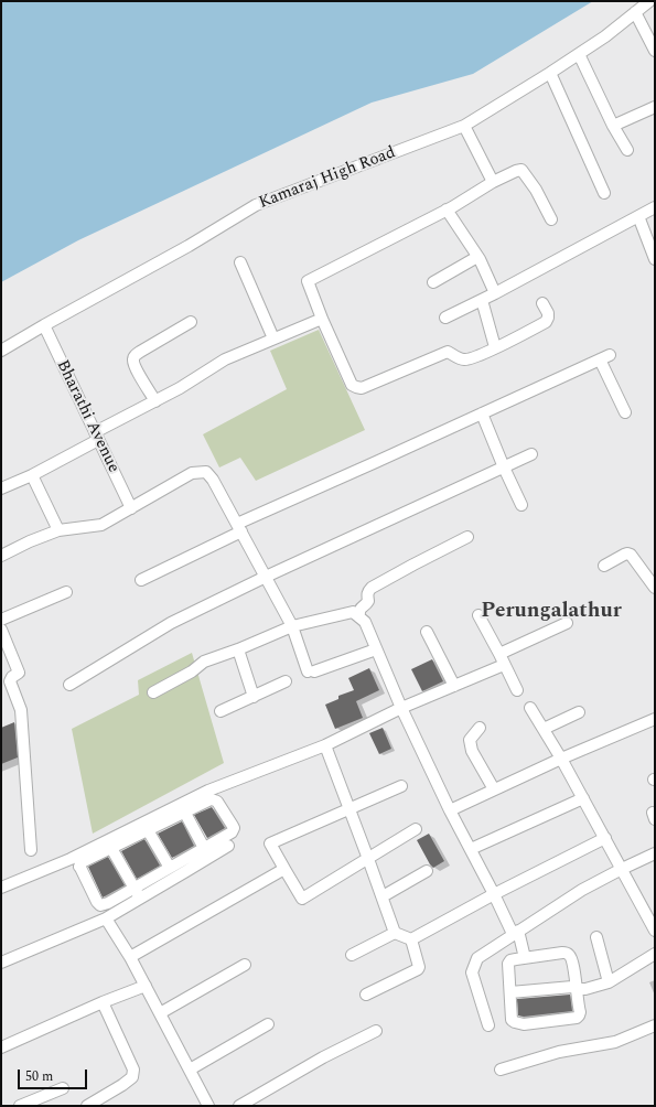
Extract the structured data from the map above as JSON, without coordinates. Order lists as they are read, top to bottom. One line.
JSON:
{"streets":{"street":["Kamaraj High Road","Bharathi Avenue"]},"crossings":[["Kamaraj High Road","Bharathi Avenue"]],"districts":["Perungalathur"],"scale_bar":"50 m"}
